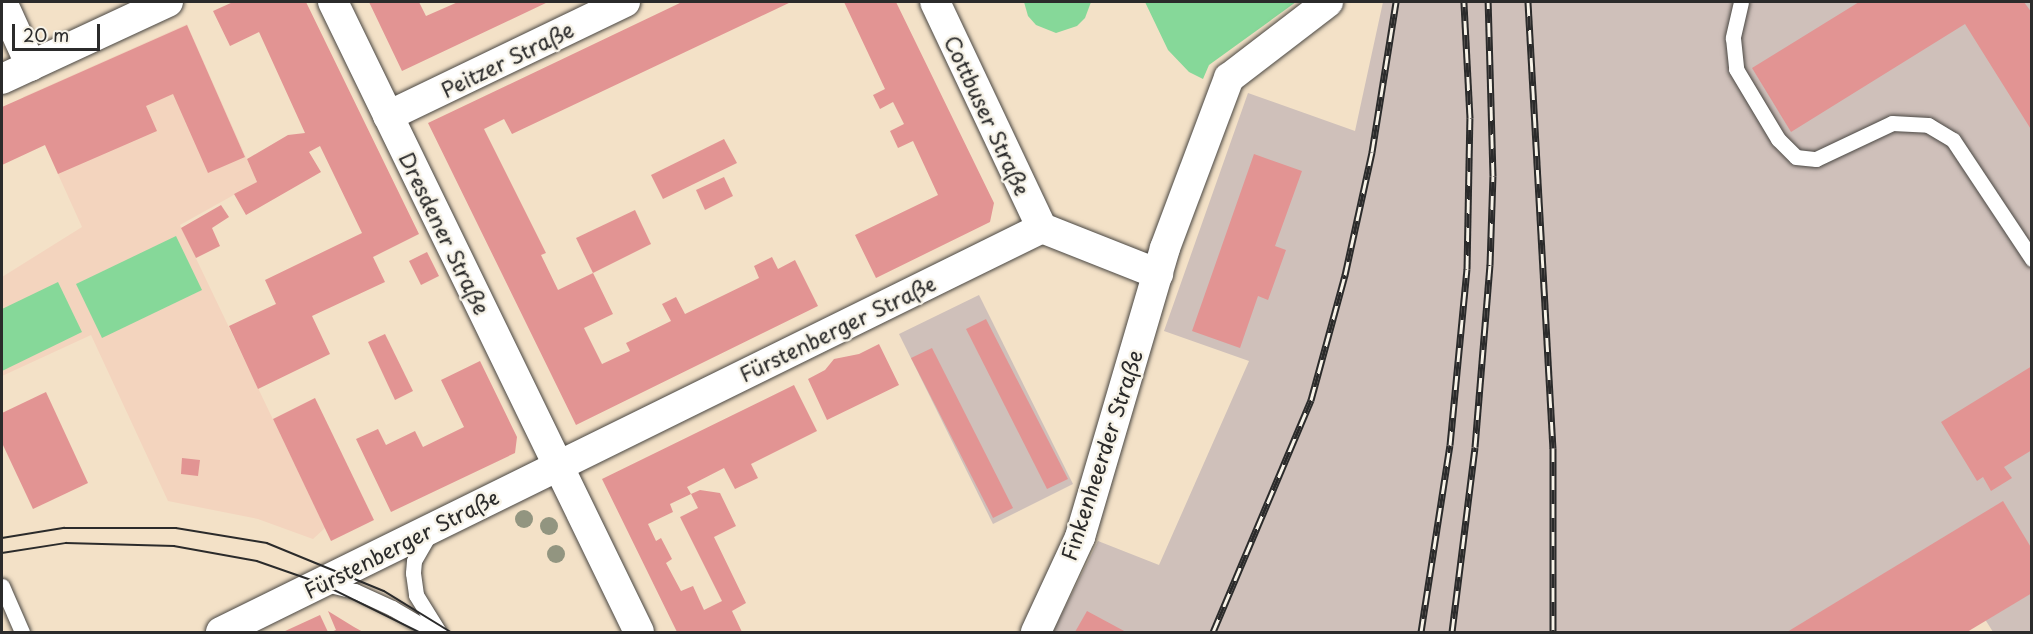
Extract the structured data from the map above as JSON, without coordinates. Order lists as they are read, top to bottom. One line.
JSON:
{"streets":{"street":["Peitzer Straße","Cottbuser Straße","Dresdener Straße","Fürstenberger Straße","Finkenheerder Straße"]},"crossings":[["Peitzer Straße","Dresdener Straße"],["Cottbuser Straße","Fürstenberger Straße"],["Dresdener Straße","Fürstenberger Straße"]],"scale_bar":"20 m"}
